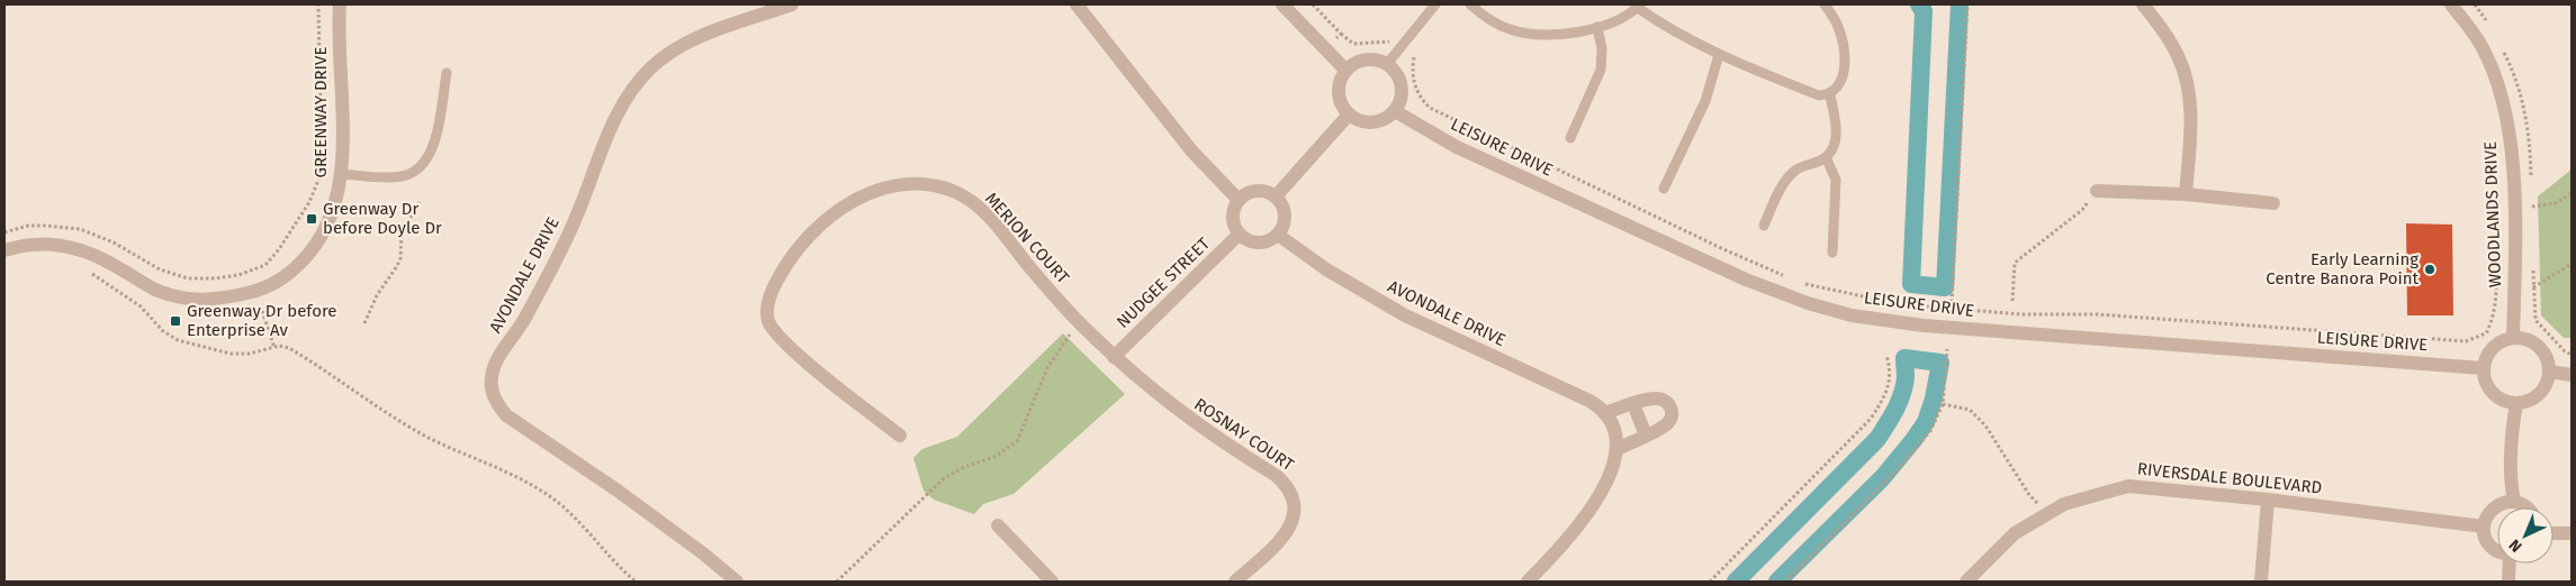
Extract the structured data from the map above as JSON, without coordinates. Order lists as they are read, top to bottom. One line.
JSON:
{"streets":{"street":["GREENWAY DRIVE","LEISURE DRIVE","WOODLANDS DRIVE","MERION COURT","AVONDALE DRIVE","NUDGEE STREET","ROSNAY COURT","RIVERSDALE BOULEVARD"]},"crossings":[["LEISURE DRIVE","WOODLANDS DRIVE"],["MERION COURT","NUDGEE STREET"],["MERION COURT","ROSNAY COURT"],["AVONDALE DRIVE","NUDGEE STREET"],["NUDGEE STREET","ROSNAY COURT"]],"places":{"transit":["Greenway Dr before Doyle Dr","Greenway Dr before Enterprise Av"],"other":["Early Learning Centre Banora Point"]},"north":"bottom left"}
